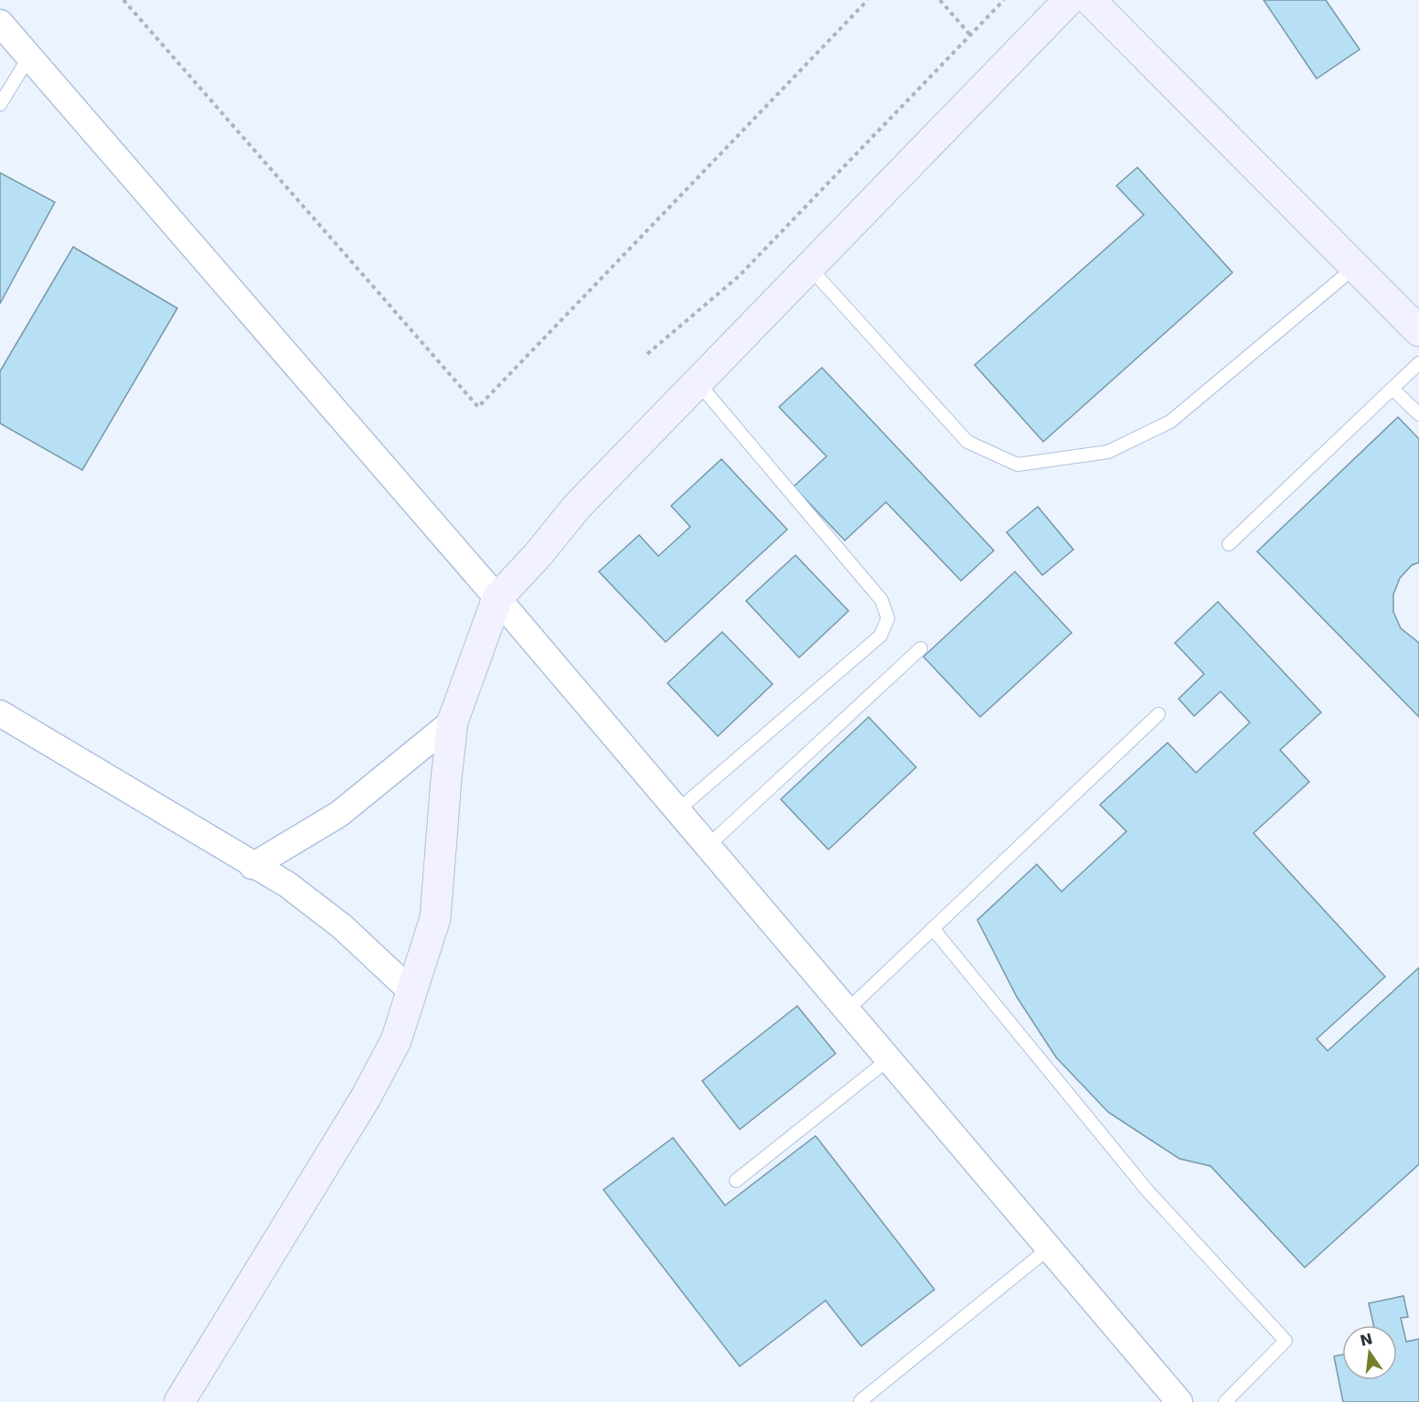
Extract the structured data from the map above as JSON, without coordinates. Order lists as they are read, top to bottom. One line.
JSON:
{"north":"top"}
